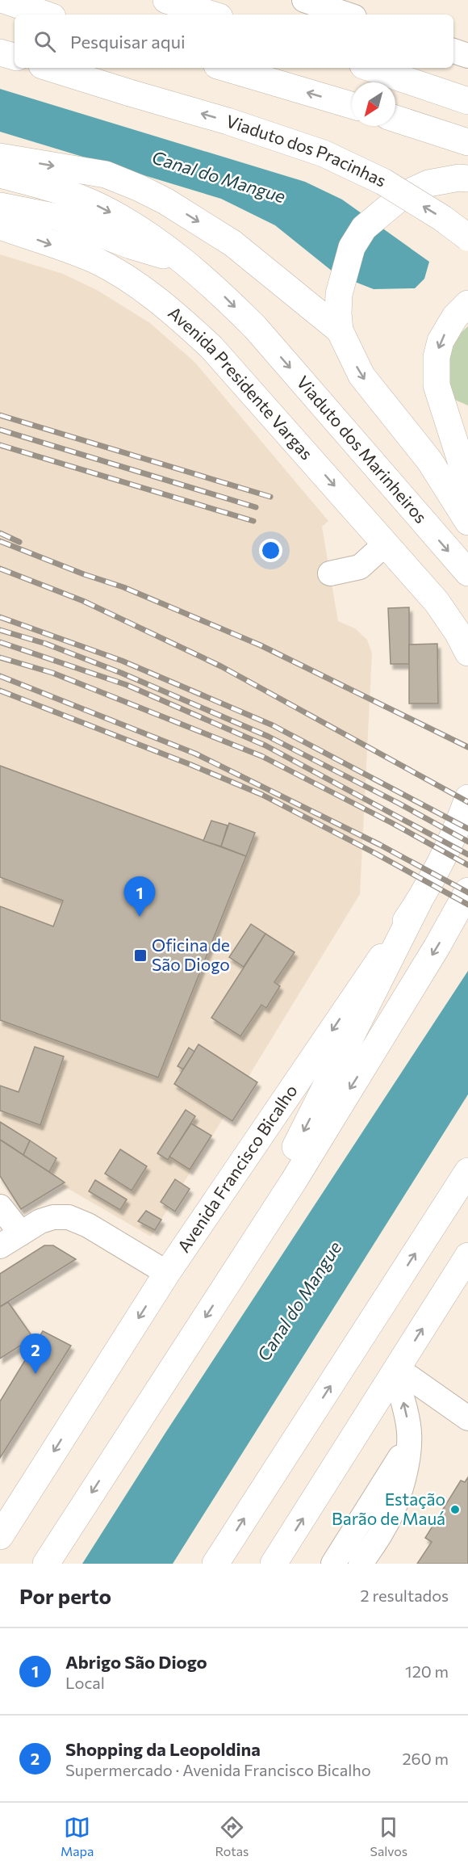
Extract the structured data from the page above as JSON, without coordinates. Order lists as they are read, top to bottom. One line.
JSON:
{"streets":{"main road":["Viaduto dos Pracinhas","Avenida Presidente Vargas","Viaduto dos Marinheiros","Avenida Francisco Bicalho"]},"water":["Canal do Mangue"],"places":{"transit":["Oficina de São Diogo"],"other":["Estação Barão de Mauá"]},"north":"bottom left","page":{"search":"Pesquisar aqui","pins":["1","2"],"heading":["Por perto","2 resultados"],"list":[{"mark":"1","name":"Abrigo São Diogo","note":"Local","value":"120 m"},{"mark":"2","name":"Shopping da Leopoldina","note":"Supermercado · Avenida Francisco Bicalho","value":"260 m"}],"nav":["Mapa","Rotas","Salvos"]}}
